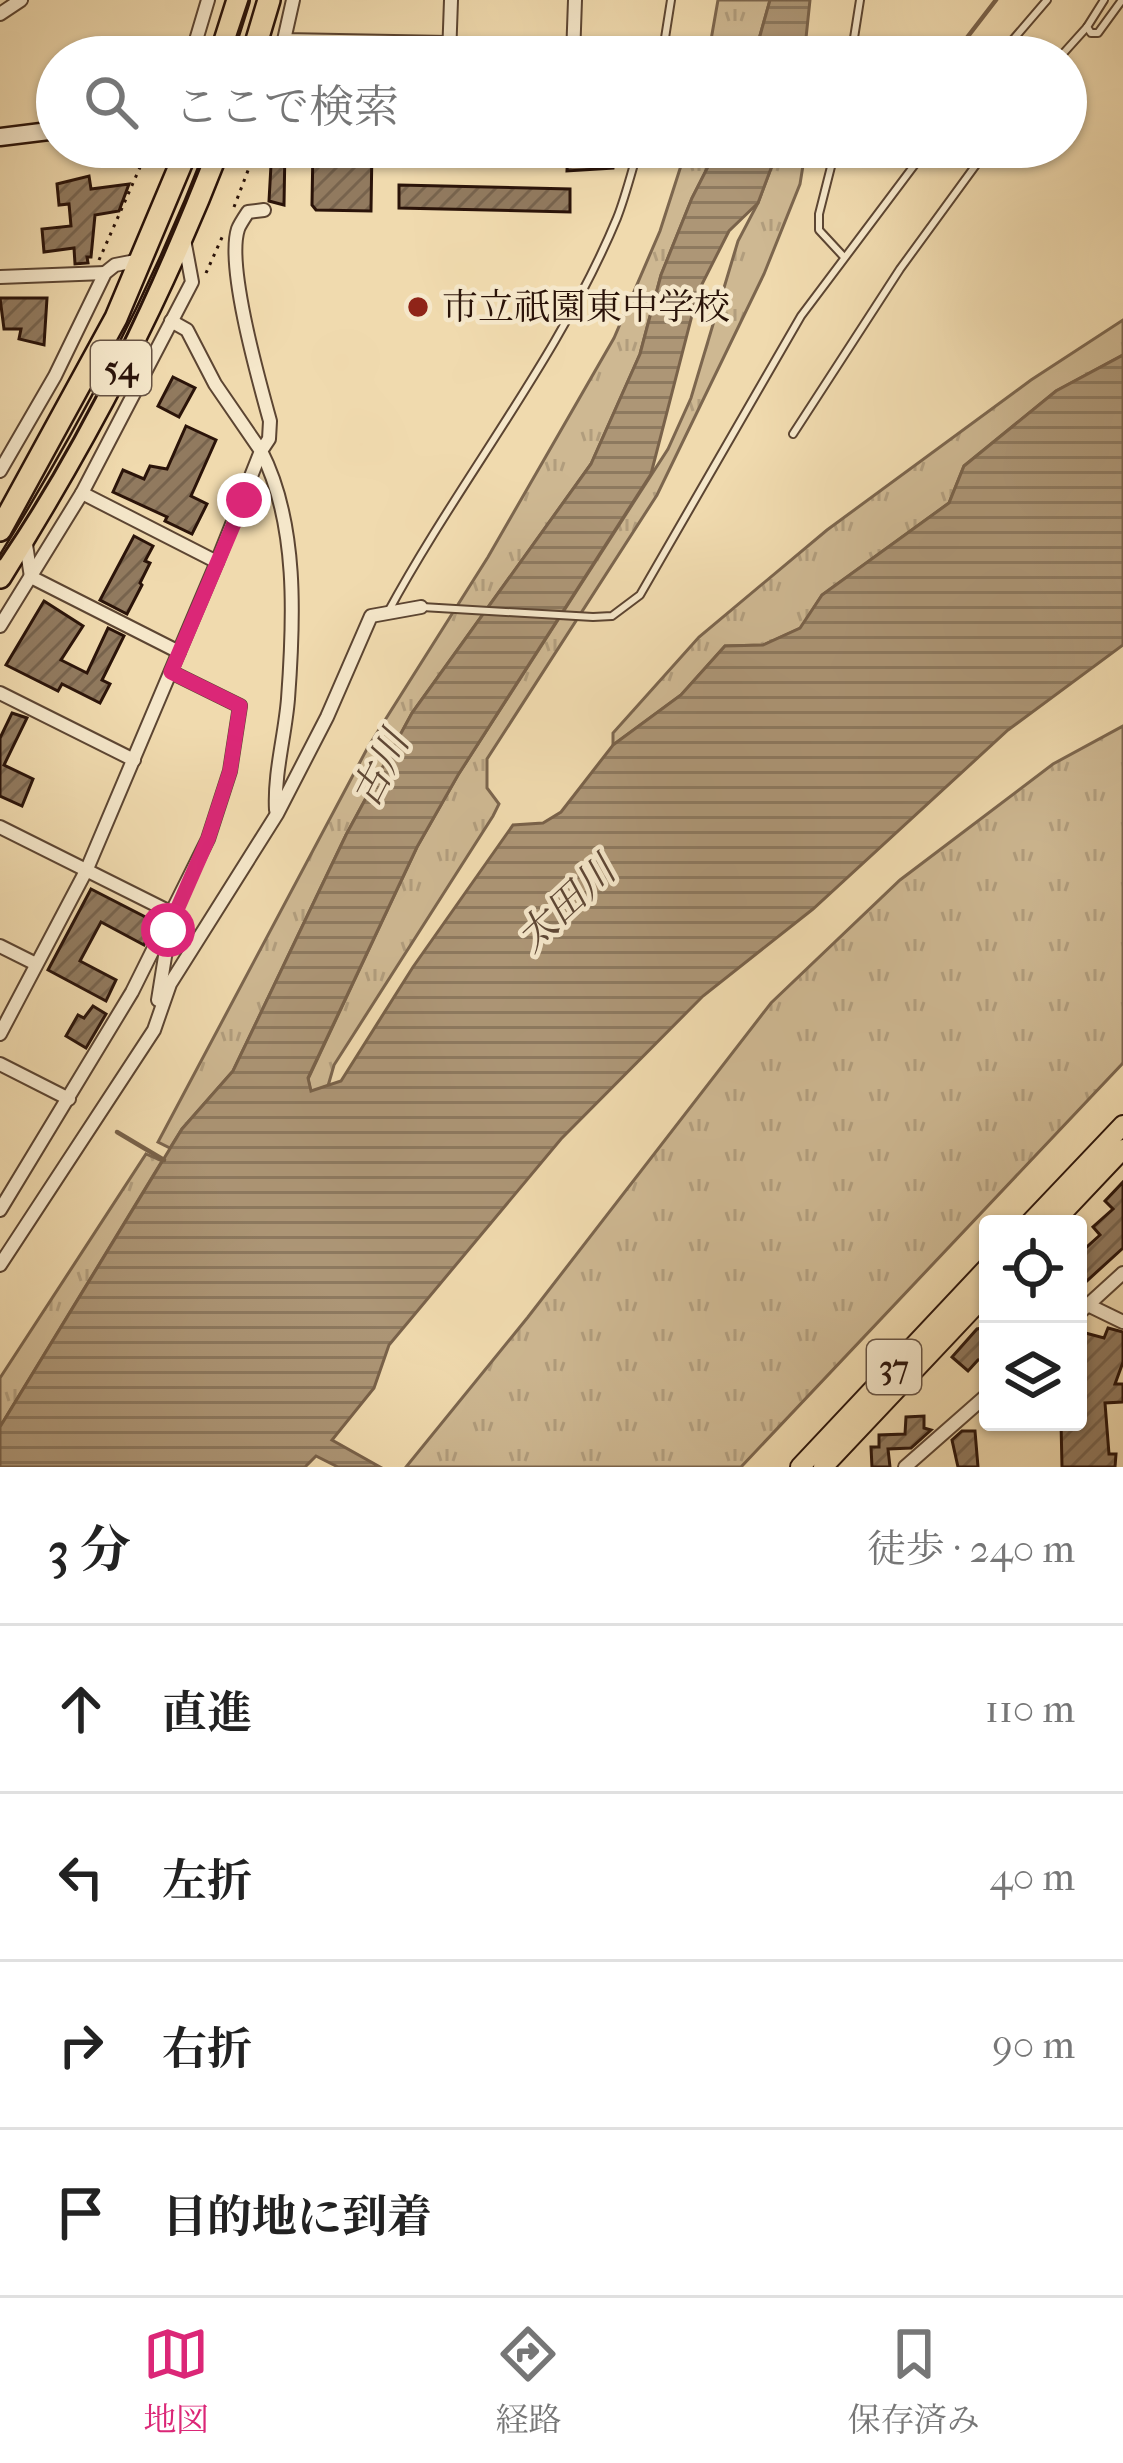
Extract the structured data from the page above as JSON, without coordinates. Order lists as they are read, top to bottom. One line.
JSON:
{"streets":{"highway":["54"],"main road":["37"]},"water":["古川","太田川"],"places":["市立祇園東中学校"],"page":{"search":"ここで検索","heading":["3 分","徒歩 · 240 m"],"list":[["直進","110 m"],["左折","40 m"],["右折","90 m"],"目的地に到着"],"nav":["地図","経路","保存済み"]}}
